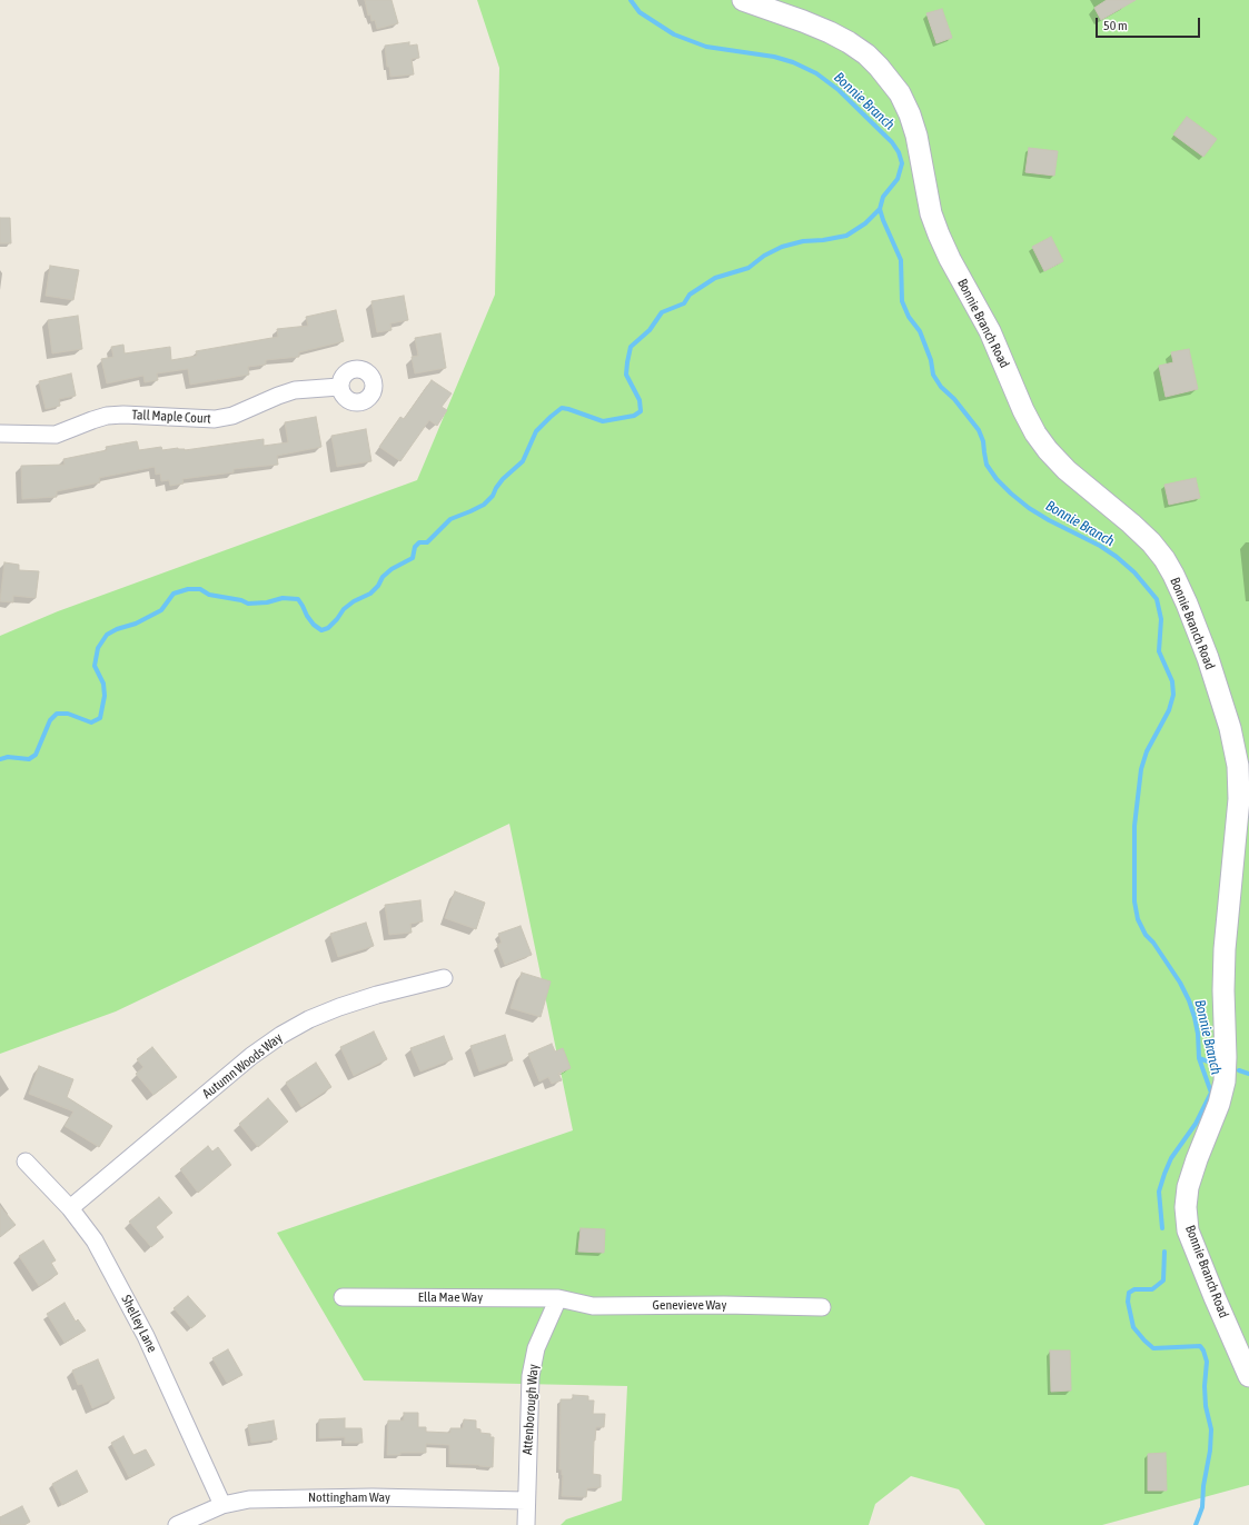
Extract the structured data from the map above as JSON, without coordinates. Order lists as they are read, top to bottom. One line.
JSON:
{"streets":{"street":["Bonnie Branch Road","Tall Maple Court","Autumn Woods Way","Ella Mae Way","Genevieve Way","Shelley Lane","Attenborough Way","Nottingham Way"]},"crossings":[["Autumn Woods Way","Shelley Lane"],["Ella Mae Way","Genevieve Way"],["Ella Mae Way","Attenborough Way"],["Genevieve Way","Attenborough Way"],["Shelley Lane","Nottingham Way"],["Attenborough Way","Nottingham Way"]],"water":["Bonnie Branch"],"scale_bar":"50 m"}
